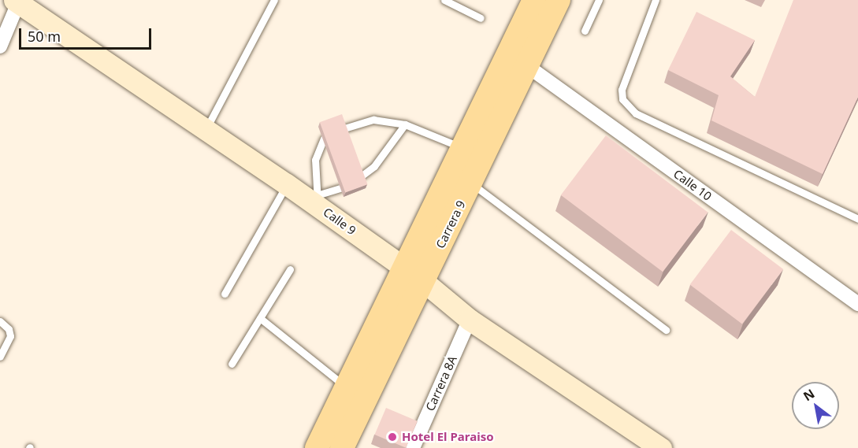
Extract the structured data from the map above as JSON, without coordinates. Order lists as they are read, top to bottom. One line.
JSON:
{"streets":{"main road":["Calle 9","Carrera 9"],"street":["Calle 10","Carrera 8A"]},"crossings":[["Calle 10","Carrera 9"],["Calle 9","Carrera 9"],["Calle 9","Carrera 8A"]],"places":["Hotel El Paraiso"],"scale_bar":"50 m","north":"top left"}
